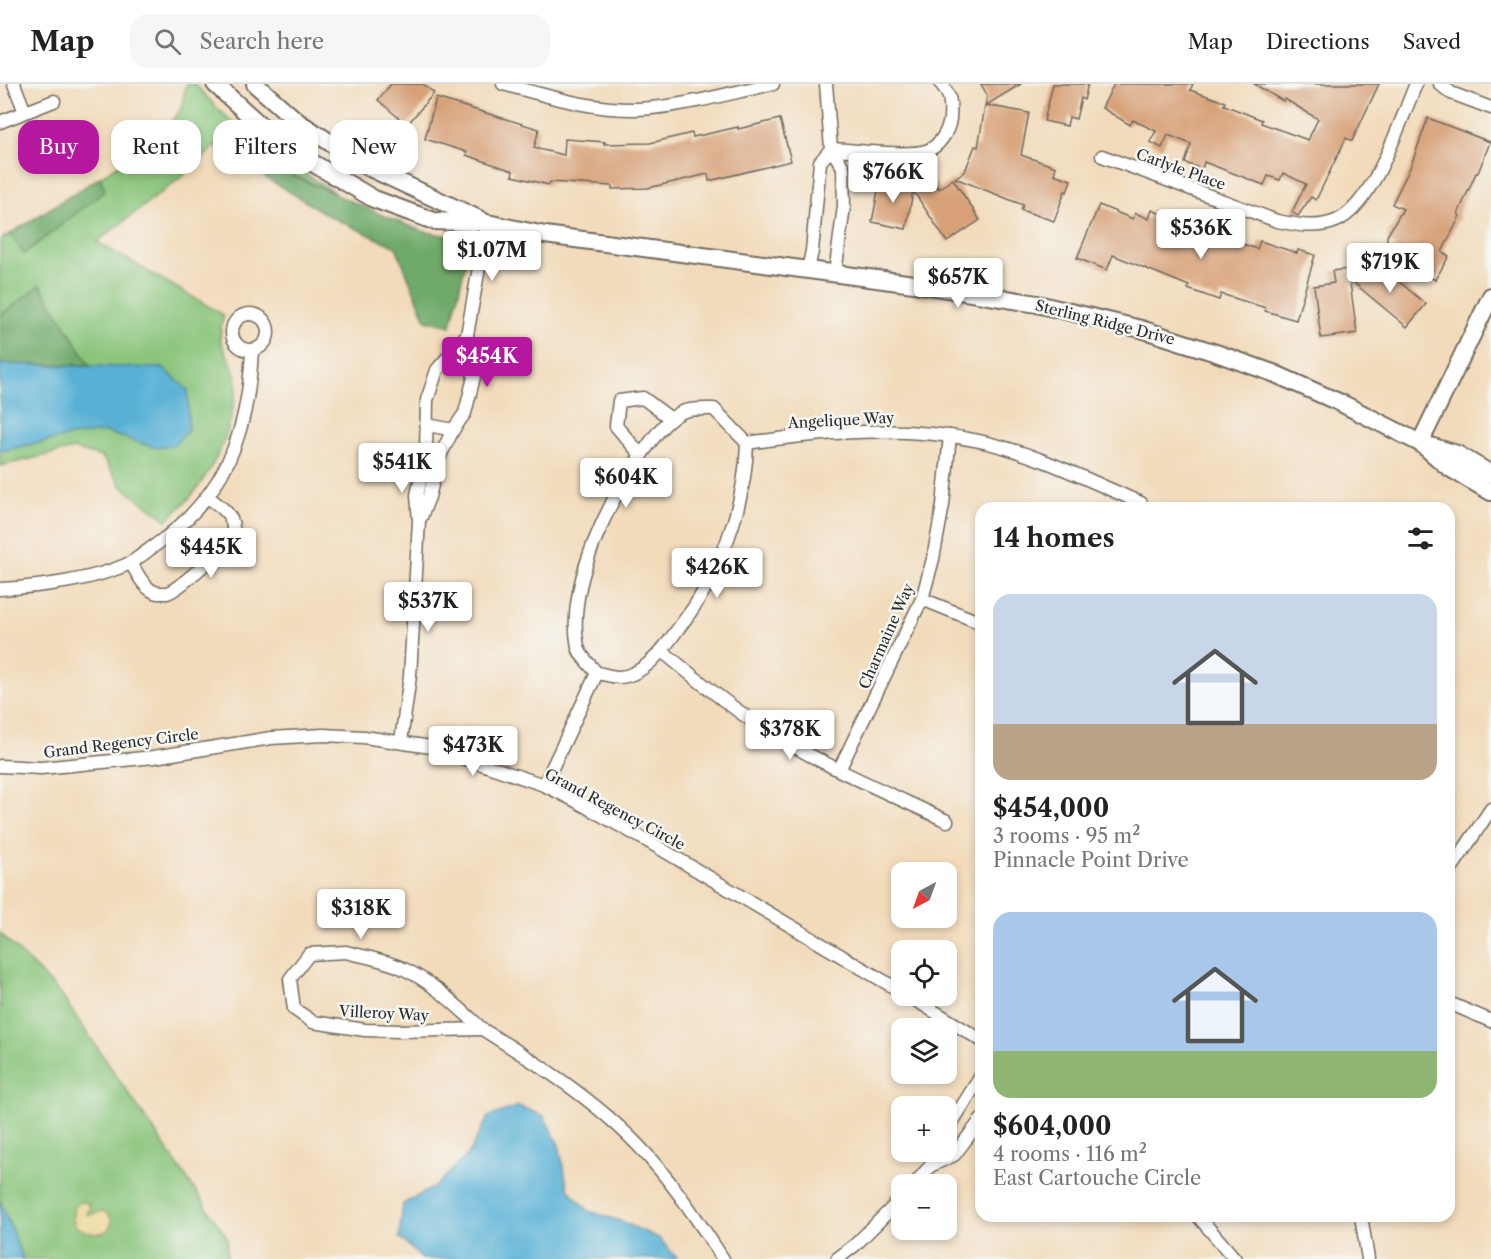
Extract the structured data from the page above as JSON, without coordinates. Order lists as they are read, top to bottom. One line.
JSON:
{"streets":{"street":["Carlyle Place","Sterling Ridge Drive","Angelique Way","Charmaine Way","Grand Regency Circle","Villeroy Way"]},"crossings":[["Angelique Way","Charmaine Way"]],"north":"bottom left","page":{"header":"Map","search":"Search here","nav":["Map","Directions","Saved"],"chip":["Buy","Rent","Filters","New"],"price":["$766K","$536K","$1.07M","$719K","$657K","$454K","$541K","$604K","$445K","$426K","$537K","$378K","$473K","$318K"],"heading":"14 homes","list":[{"name":"$454,000","note":"3 rooms · 95 m² · Pinnacle Point Drive"},{"name":"$604,000","note":"4 rooms · 116 m² · East Cartouche Circle"}],"map_buttons":["+","−"]}}
